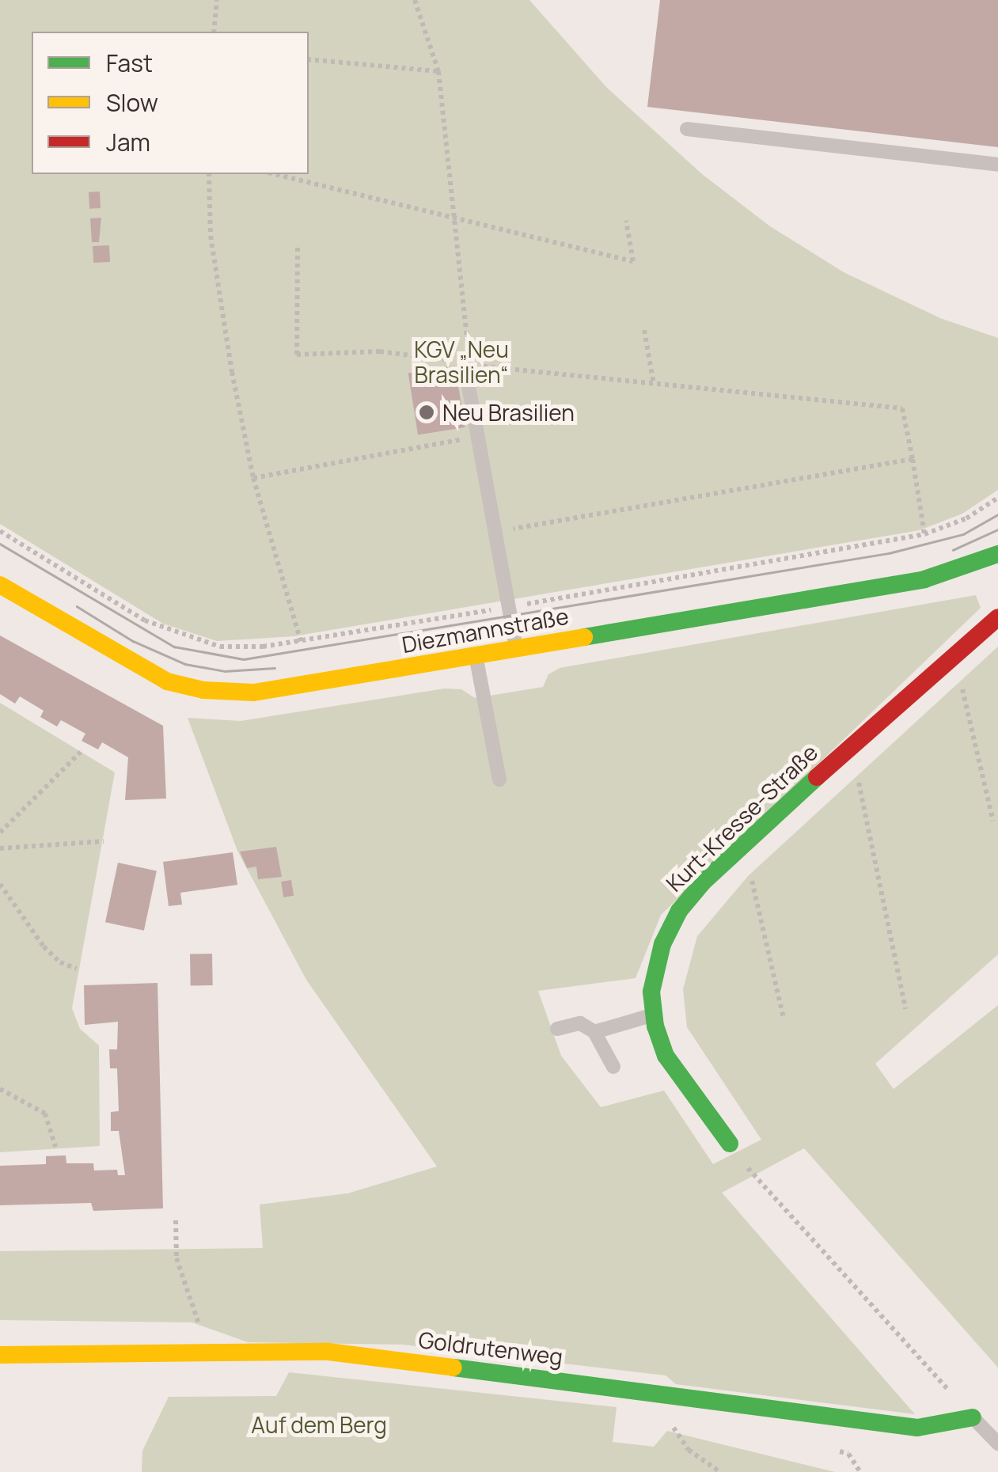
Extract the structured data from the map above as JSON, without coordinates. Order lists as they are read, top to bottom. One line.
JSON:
{"streets":{"street":["Diezmannstraße","Kurt-Kresse-Straße","Goldrutenweg"]},"parks":["KGV „Neu Brasilien“","Auf dem Berg"],"places":["Neu Brasilien"],"legend":["Fast","Slow","Jam"]}
